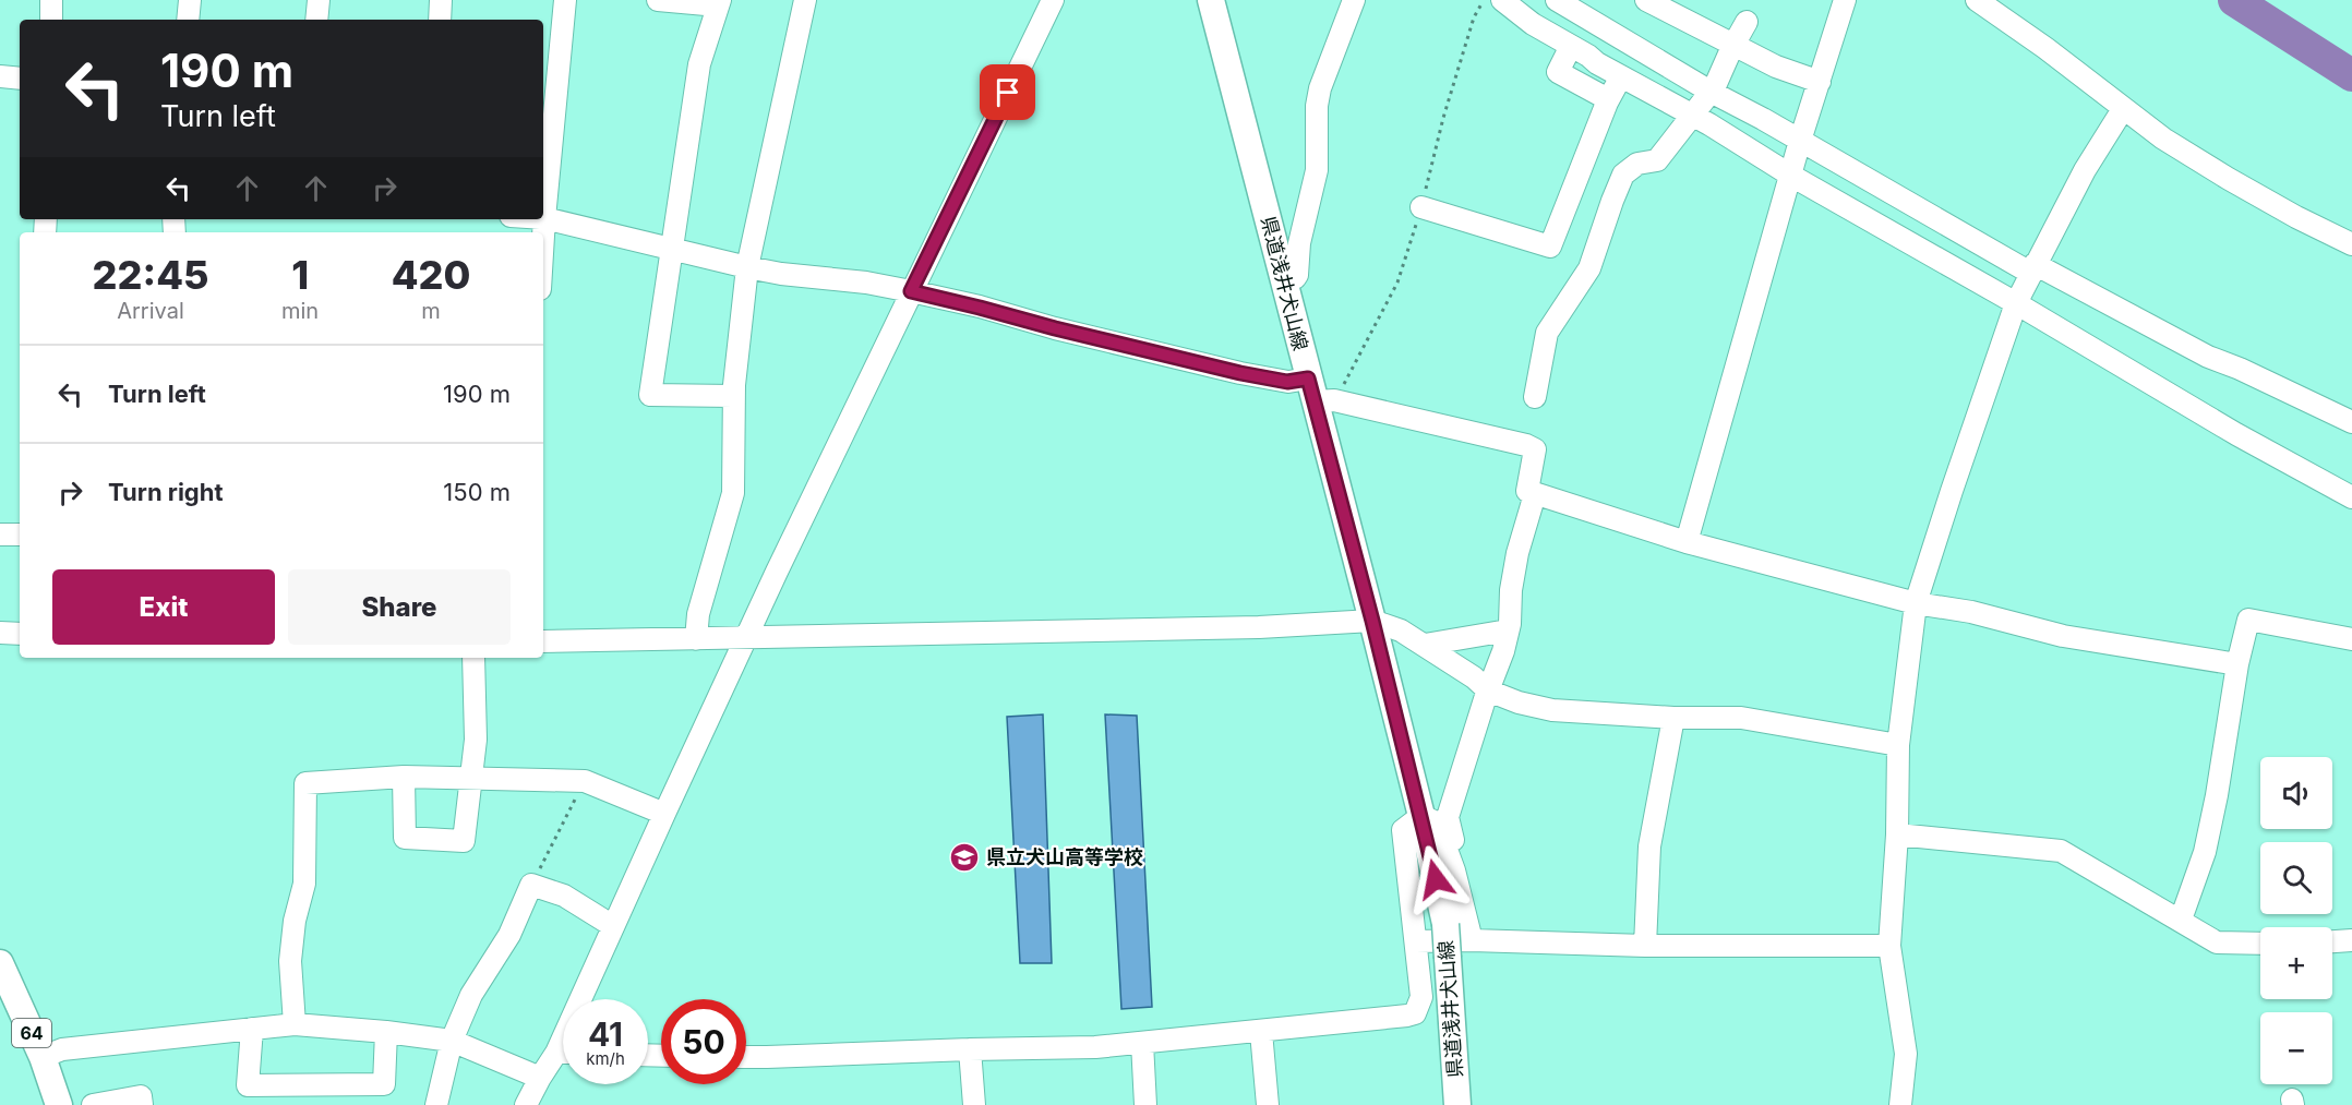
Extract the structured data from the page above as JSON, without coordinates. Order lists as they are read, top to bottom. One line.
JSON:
{"streets":{"main road":["県道浅井犬山線","64"]},"places":{"school or university":["県立犬山高等学校"]},"page":{"turn":["190 m","Turn left"],"eta":["22:45","Arrival","1","min","420","m"],"list":[{"name":"Turn left","value":"190 m"},{"name":"Turn right","value":"150 m"}],"buttons":["Exit","Share"],"map_buttons":["+","−"],"speed":"41 km/h","limit":"50"}}
